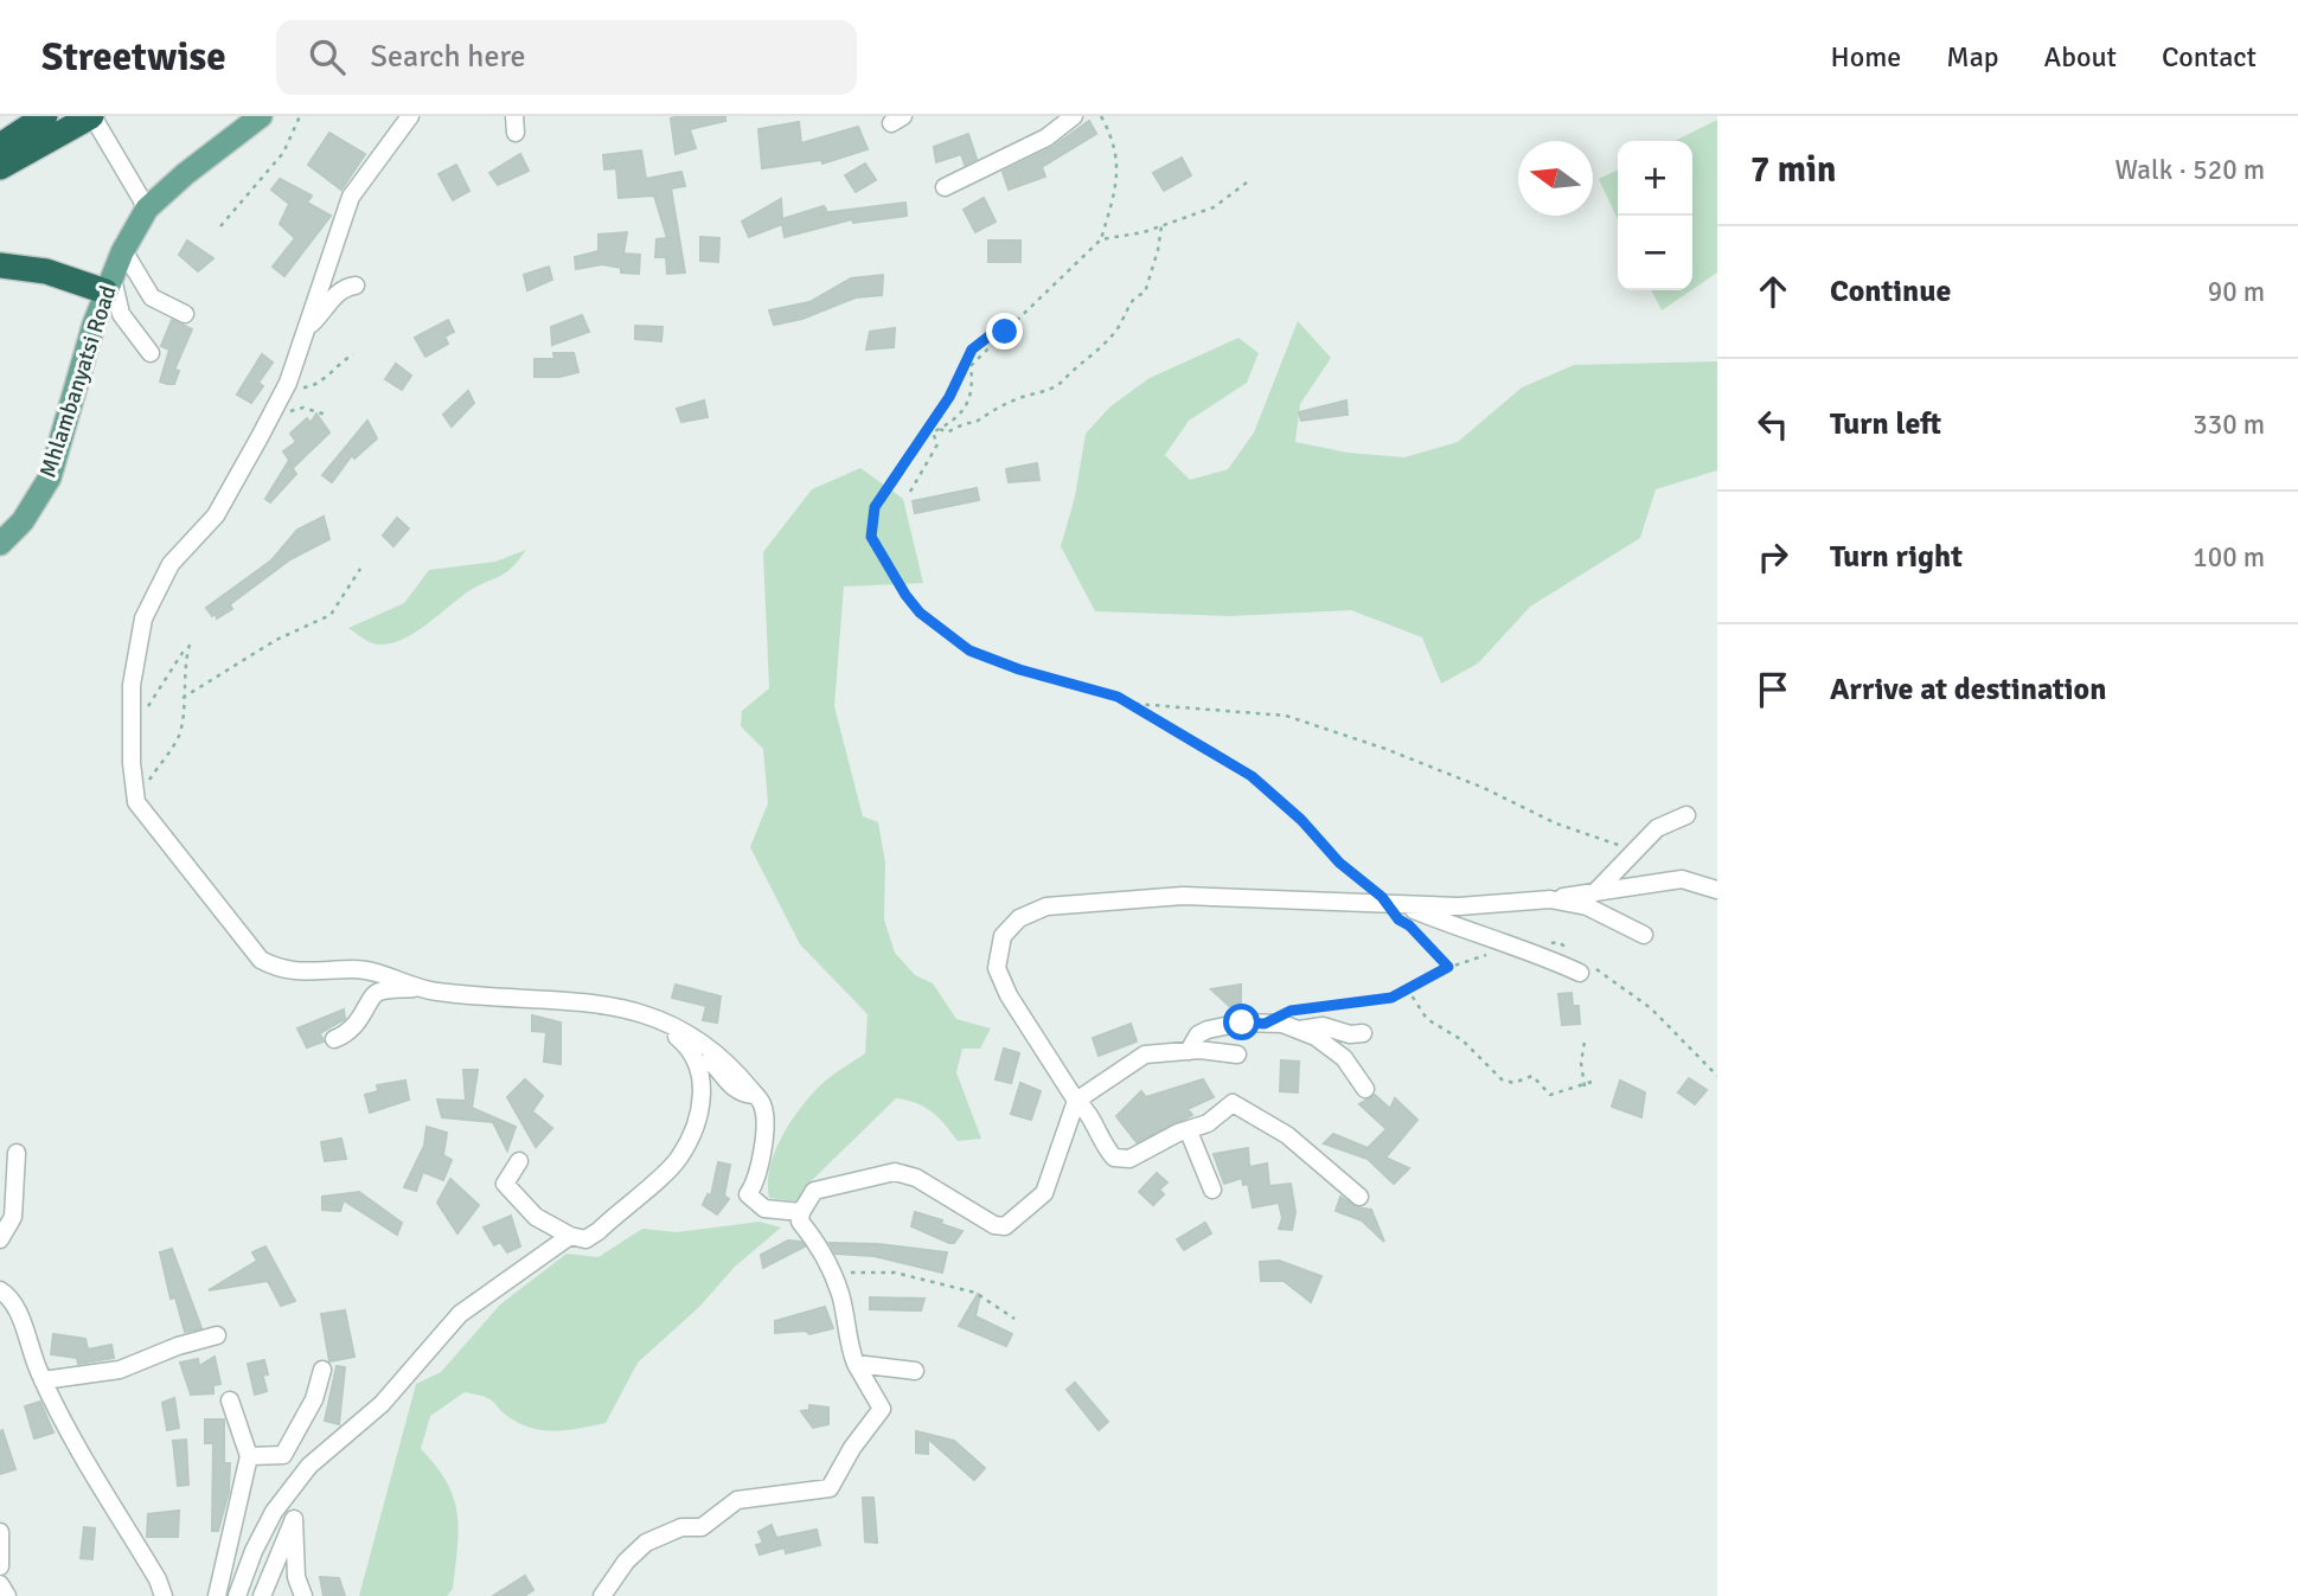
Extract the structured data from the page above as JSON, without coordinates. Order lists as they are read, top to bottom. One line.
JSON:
{"streets":{"main road":["Mhlambanyatsi Road"]},"north":"left","page":{"header":"Streetwise","search":"Search here","nav":["Home","Map","About","Contact"],"heading":["7 min","Walk · 520 m"],"map_buttons":["+","−"],"list":[["Continue","90 m"],["Turn left","330 m"],["Turn right","100 m"],"Arrive at destination"]}}
